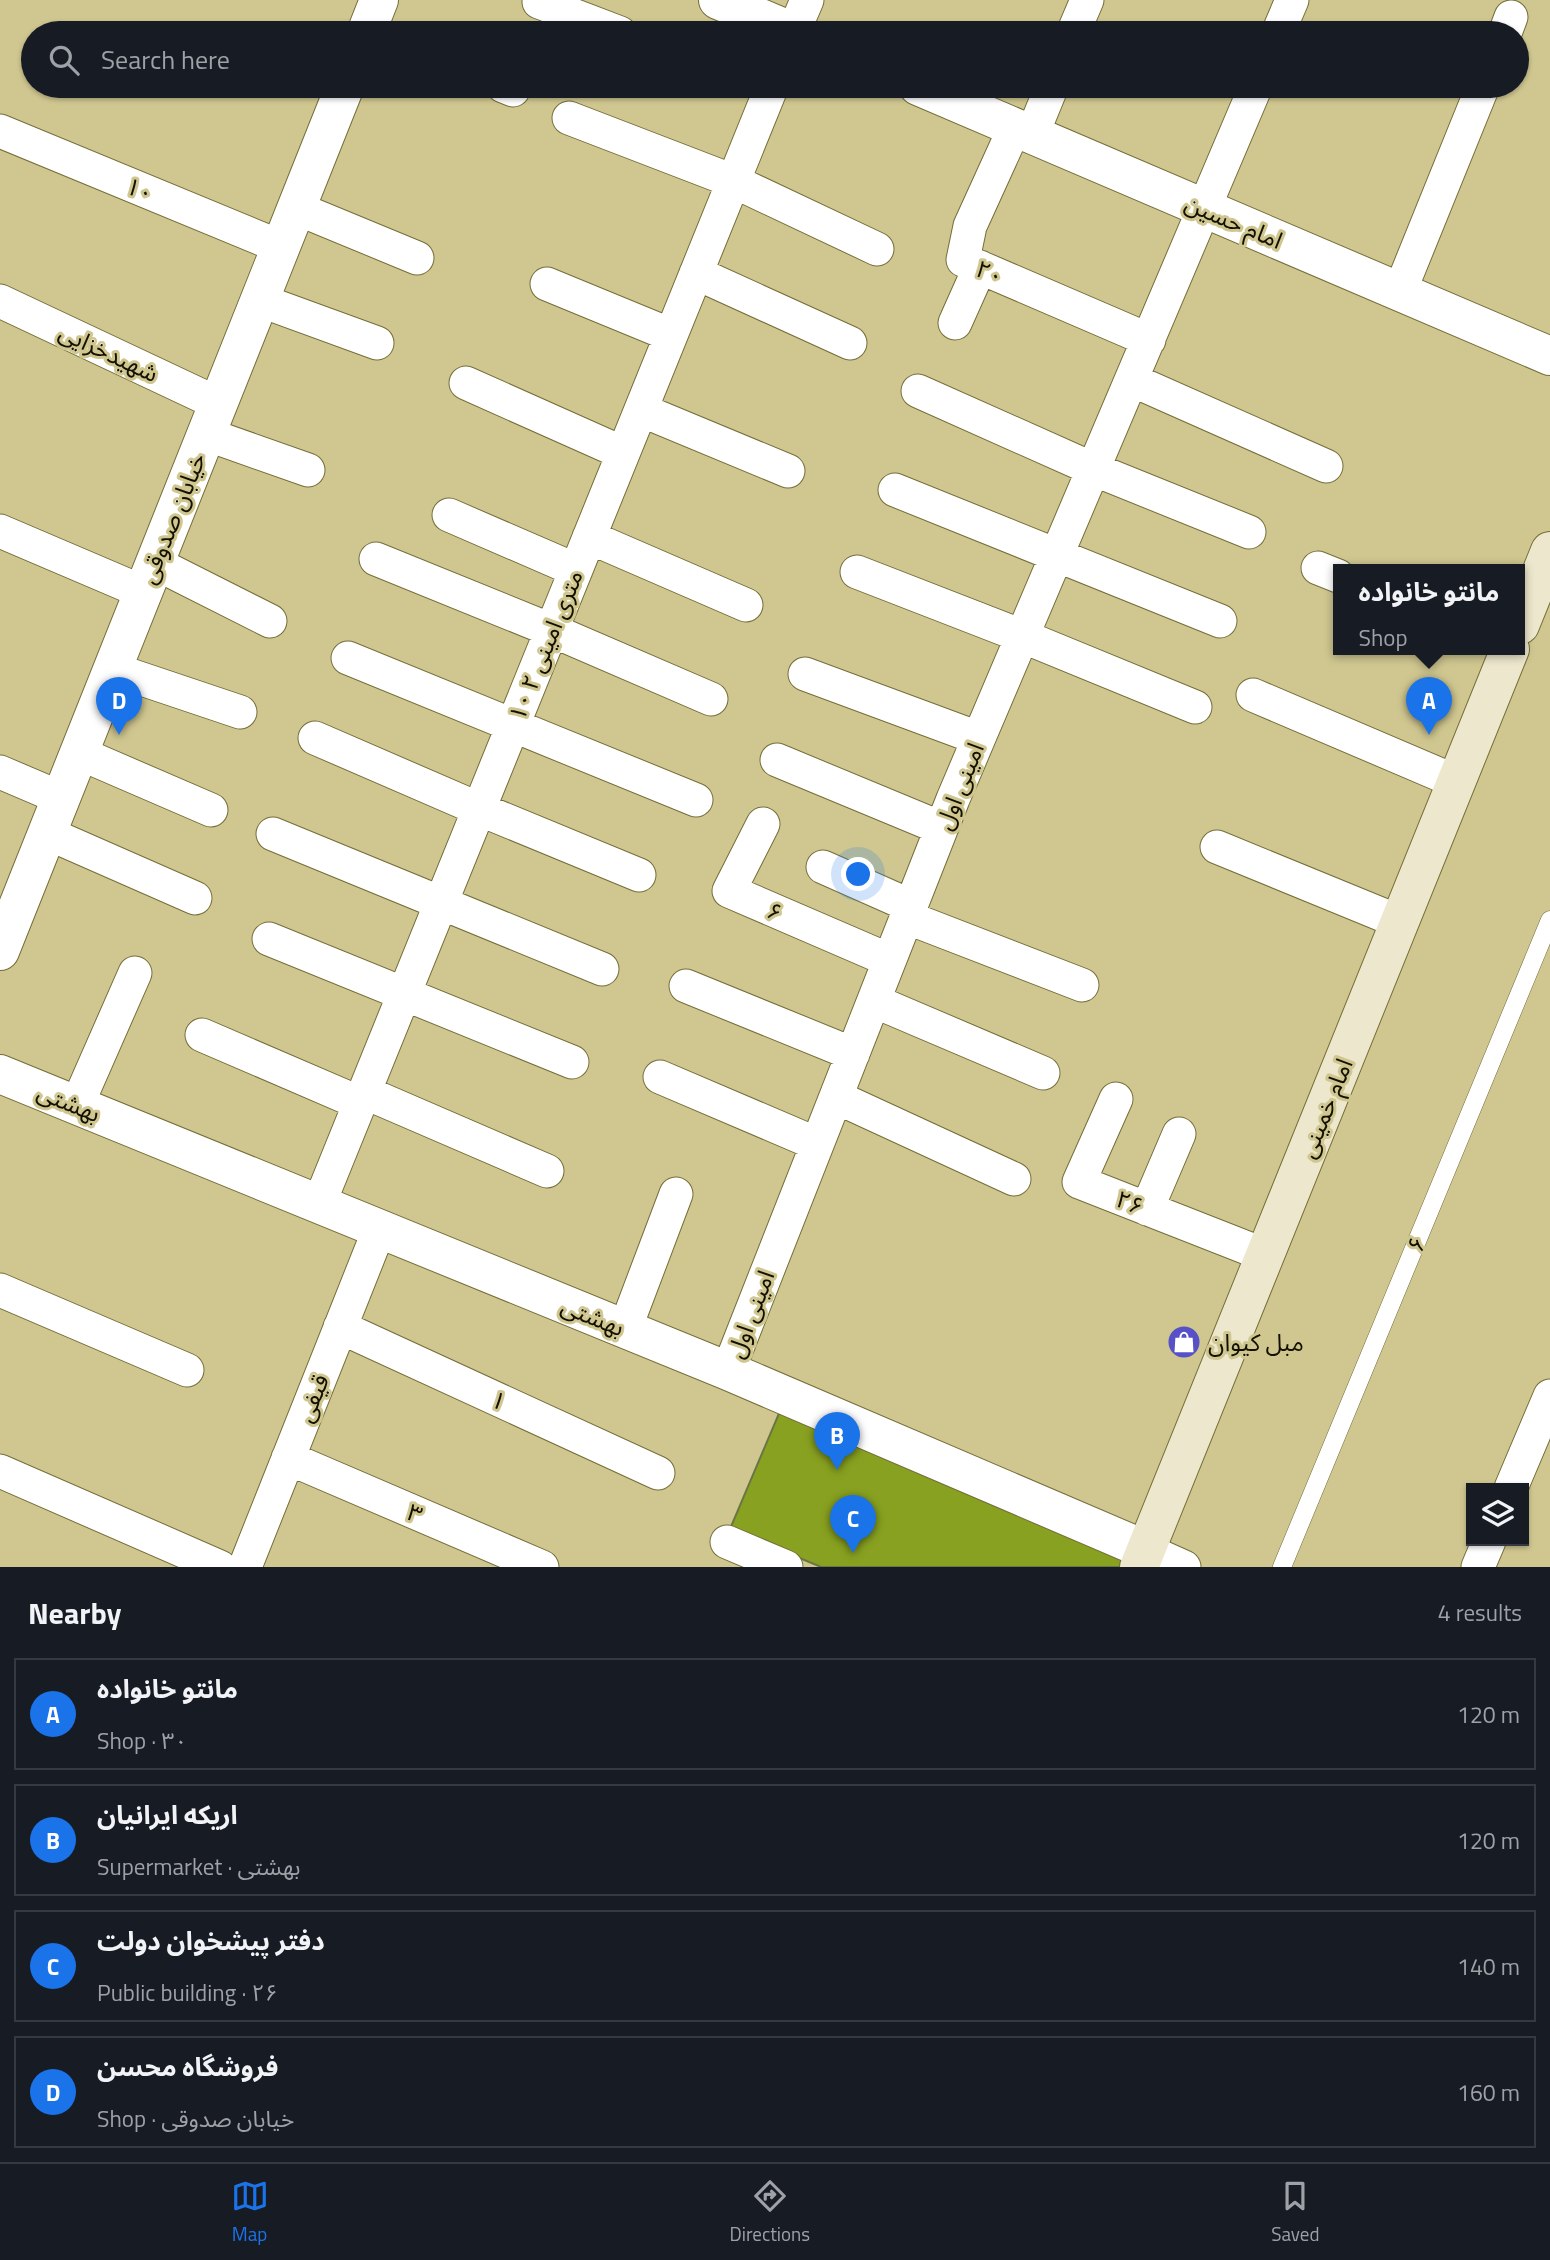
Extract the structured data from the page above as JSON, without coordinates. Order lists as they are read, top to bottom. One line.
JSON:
{"streets":{"main road":["امام خمینی"],"street":["۱۰","امام حسین","۲۰","شهیدخزایی","خیابان صدوقی","۱۰ متری امینی ۲","امینی اول","۶","بهشتی","۲۶","قیفی","۱","۳"]},"crossings":[["۱۰","خیابان صدوقی"],["امام حسین","۲۰"],["امام حسین","امینی اول"],["۲۰","امینی اول"],["شهیدخزایی","خیابان صدوقی"],["۱۰ متری امینی ۲","بهشتی"],["امینی اول","۶"],["امینی اول","بهشتی"],["بهشتی","امام خمینی"],["بهشتی","قیفی"],["امام خمینی","۲۶"],["قیفی","۱"],["قیفی","۳"]],"places":{"shop":["مبل کیوان"]},"page":{"search":"Search here","popup":["مانتو خانواده","Shop"],"pins":["A","D","B","C"],"heading":["Nearby","4 results"],"list":[{"mark":"A","name":"مانتو خانواده","note":"Shop · ۳۰","value":"120 m"},{"mark":"B","name":"اریکه ایرانیان","note":"Supermarket · بهشتی","value":"120 m"},{"mark":"C","name":"دفتر پیشخوان دولت","note":"Public building · ۲۶","value":"140 m"},{"mark":"D","name":"فروشگاه محسن","note":"Shop · خیابان صدوقی","value":"160 m"}],"nav":["Map","Directions","Saved"]}}
